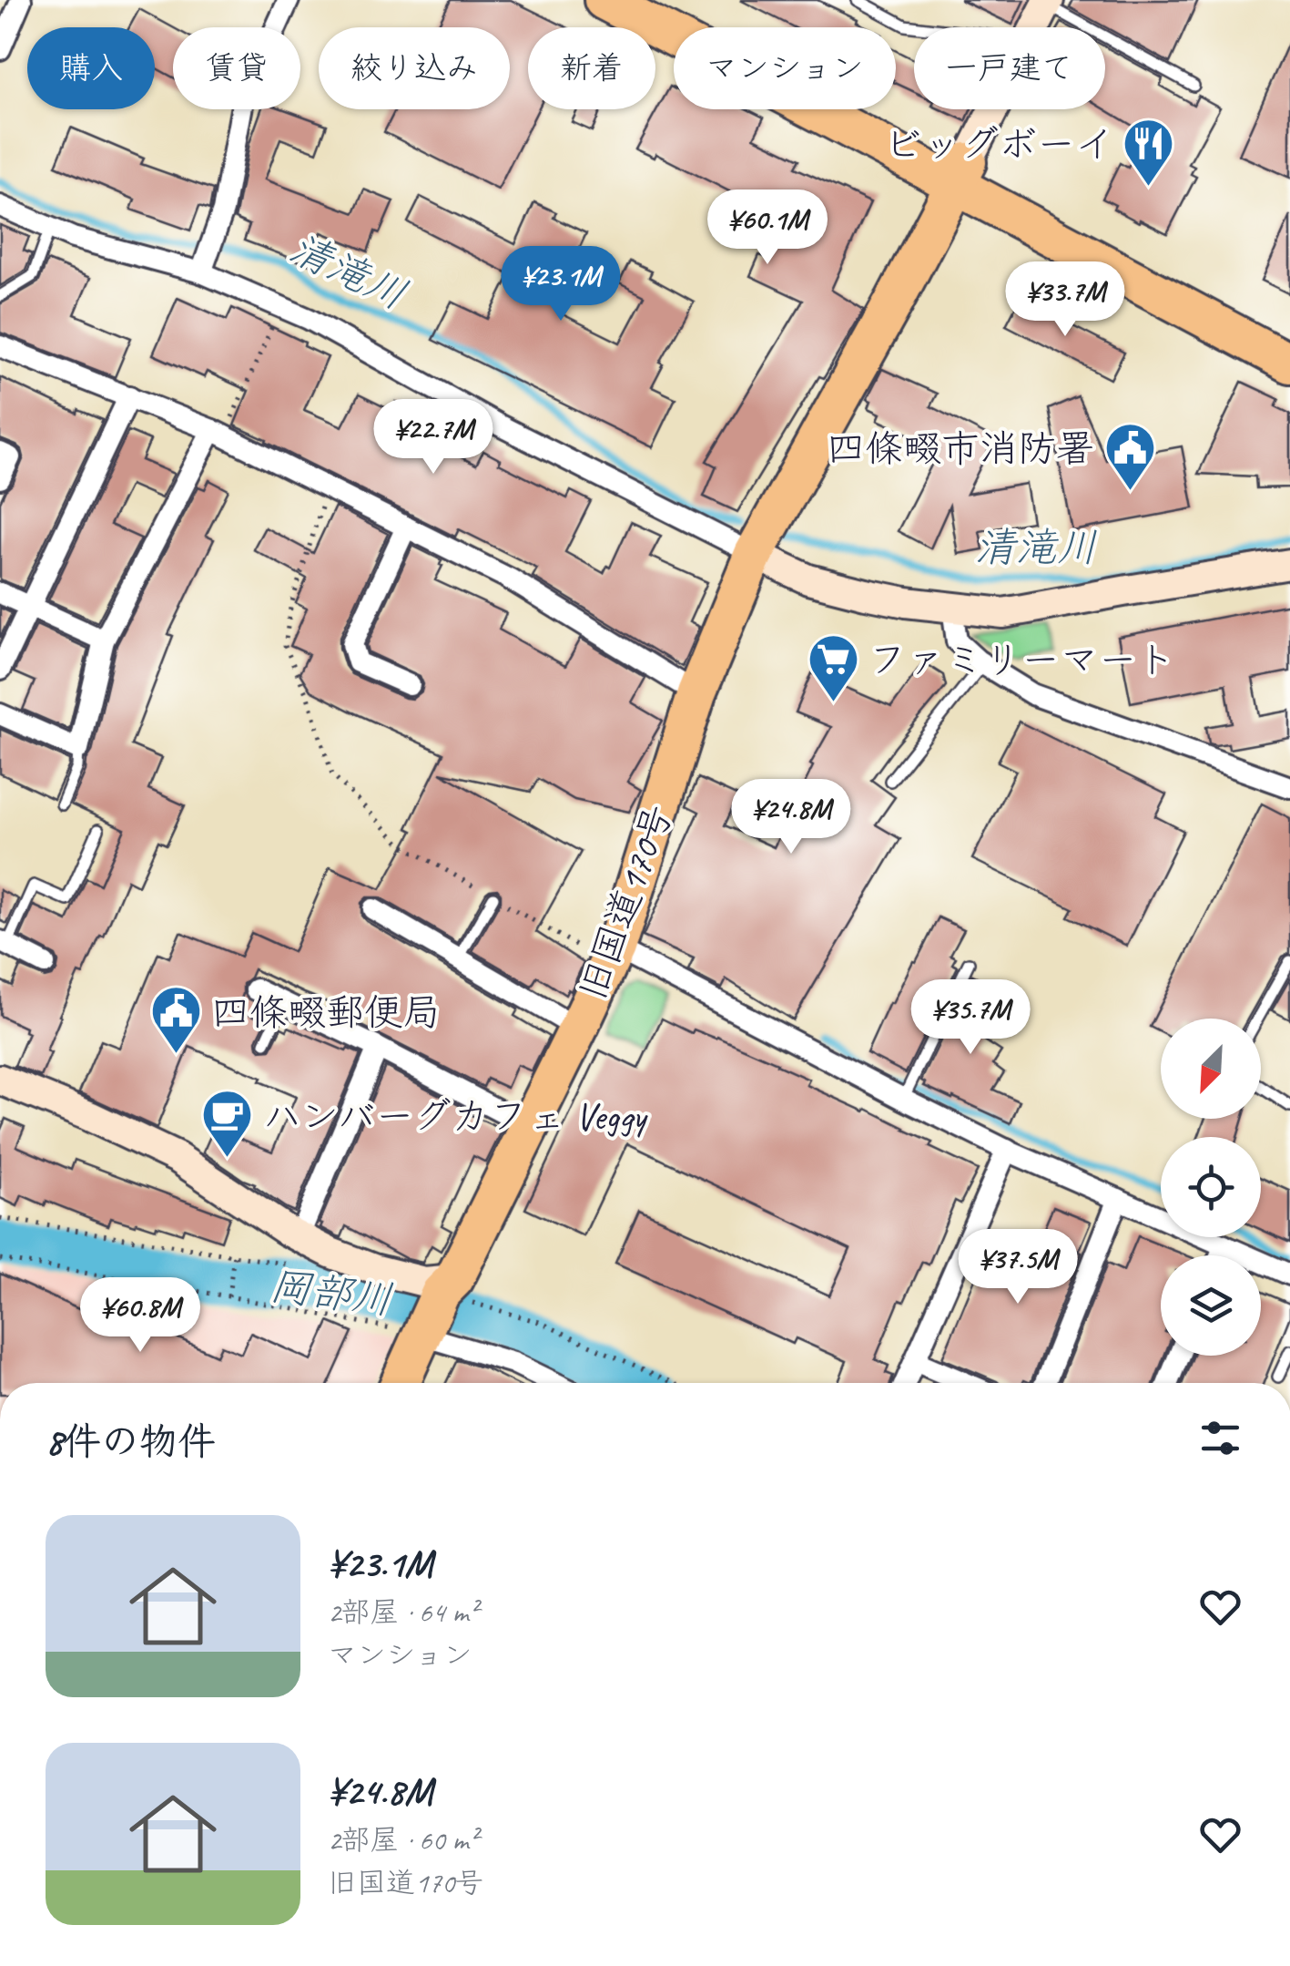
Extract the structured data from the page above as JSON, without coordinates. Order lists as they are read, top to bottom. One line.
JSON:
{"streets":{"highway":["旧国道170号"]},"water":["清滝川","岡部川"],"places":{"restaurant":["ビッグボーイ"],"public building":["四條畷市消防署","四條畷郵便局"],"supermarket":["ファミリーマート"],"cafe":["ハンバーグカフェ Veggy"]},"north":"bottom left","page":{"chip":["購入","賃貸","絞り込み","新着","マンション","一戸建て"],"price":["¥60.1M","¥23.1M","¥33.7M","¥22.7M","¥24.8M","¥35.7M","¥37.5M","¥60.8M"],"heading":"8件の物件","list":[{"name":"¥23.1M","note":"2部屋 · 64 m² · マンション"},{"name":"¥24.8M","note":"2部屋 · 60 m² · 旧国道170号"}]}}
